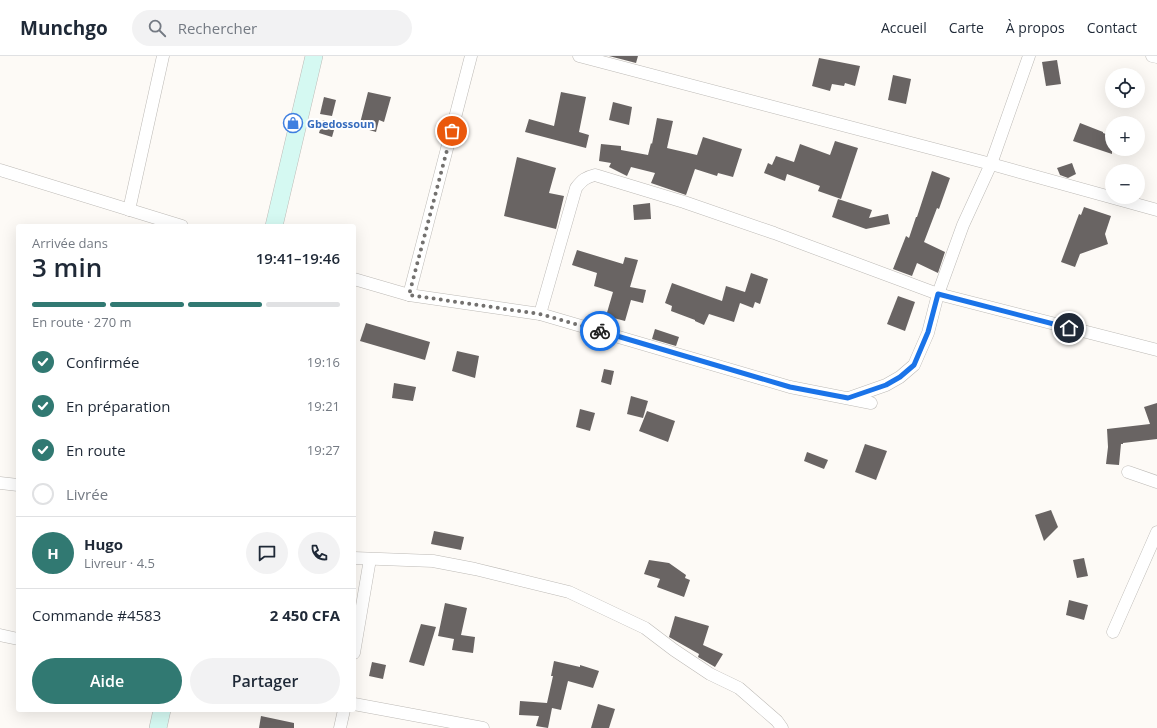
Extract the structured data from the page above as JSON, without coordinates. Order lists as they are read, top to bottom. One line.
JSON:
{"places":{"shop":["Gbedossoun"]},"page":{"header":"Munchgo","search":"Rechercher","nav":["Accueil","Carte","À propos","Contact"],"map_buttons":["+","−"],"heading":["3 min","Arrivée dans","19:41–19:46"],"panel":["Hugo","Livreur · 4.5","Commande #4583","2 450 CFA"],"bar":"En route · 270 m","list":[["Confirmée","19:16"],["En préparation","19:21"],["En route","19:27"],"Livrée"],"round":"H","buttons":["Aide","Partager"]}}
